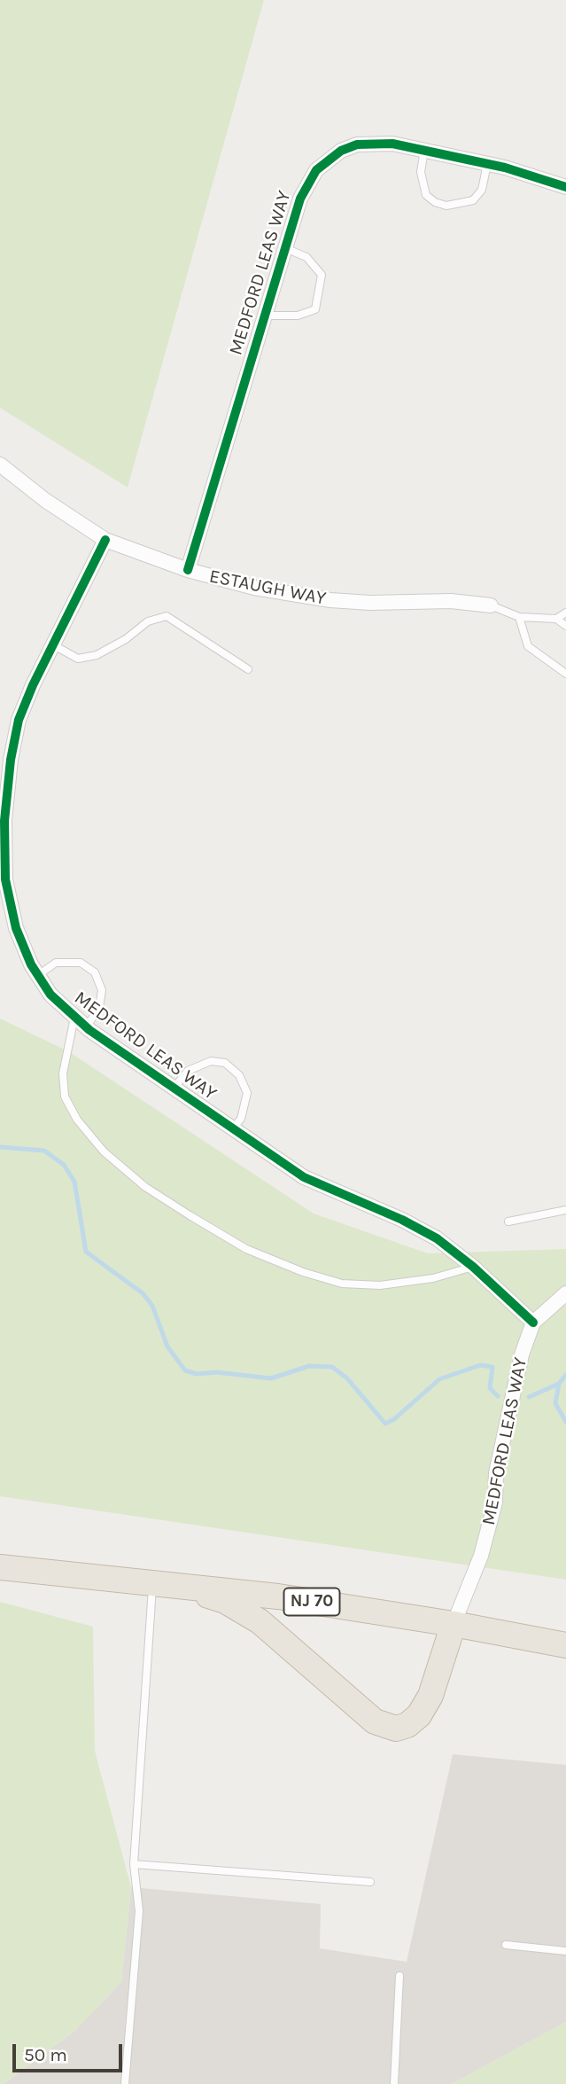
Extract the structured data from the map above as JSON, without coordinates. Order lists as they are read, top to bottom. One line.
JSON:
{"streets":{"highway":["NJ 70"],"street":["MEDFORD LEAS WAY","ESTAUGH WAY"]},"crossings":[["MEDFORD LEAS WAY","ESTAUGH WAY"],["MEDFORD LEAS WAY","NJ 70"]],"scale_bar":"50 m"}
